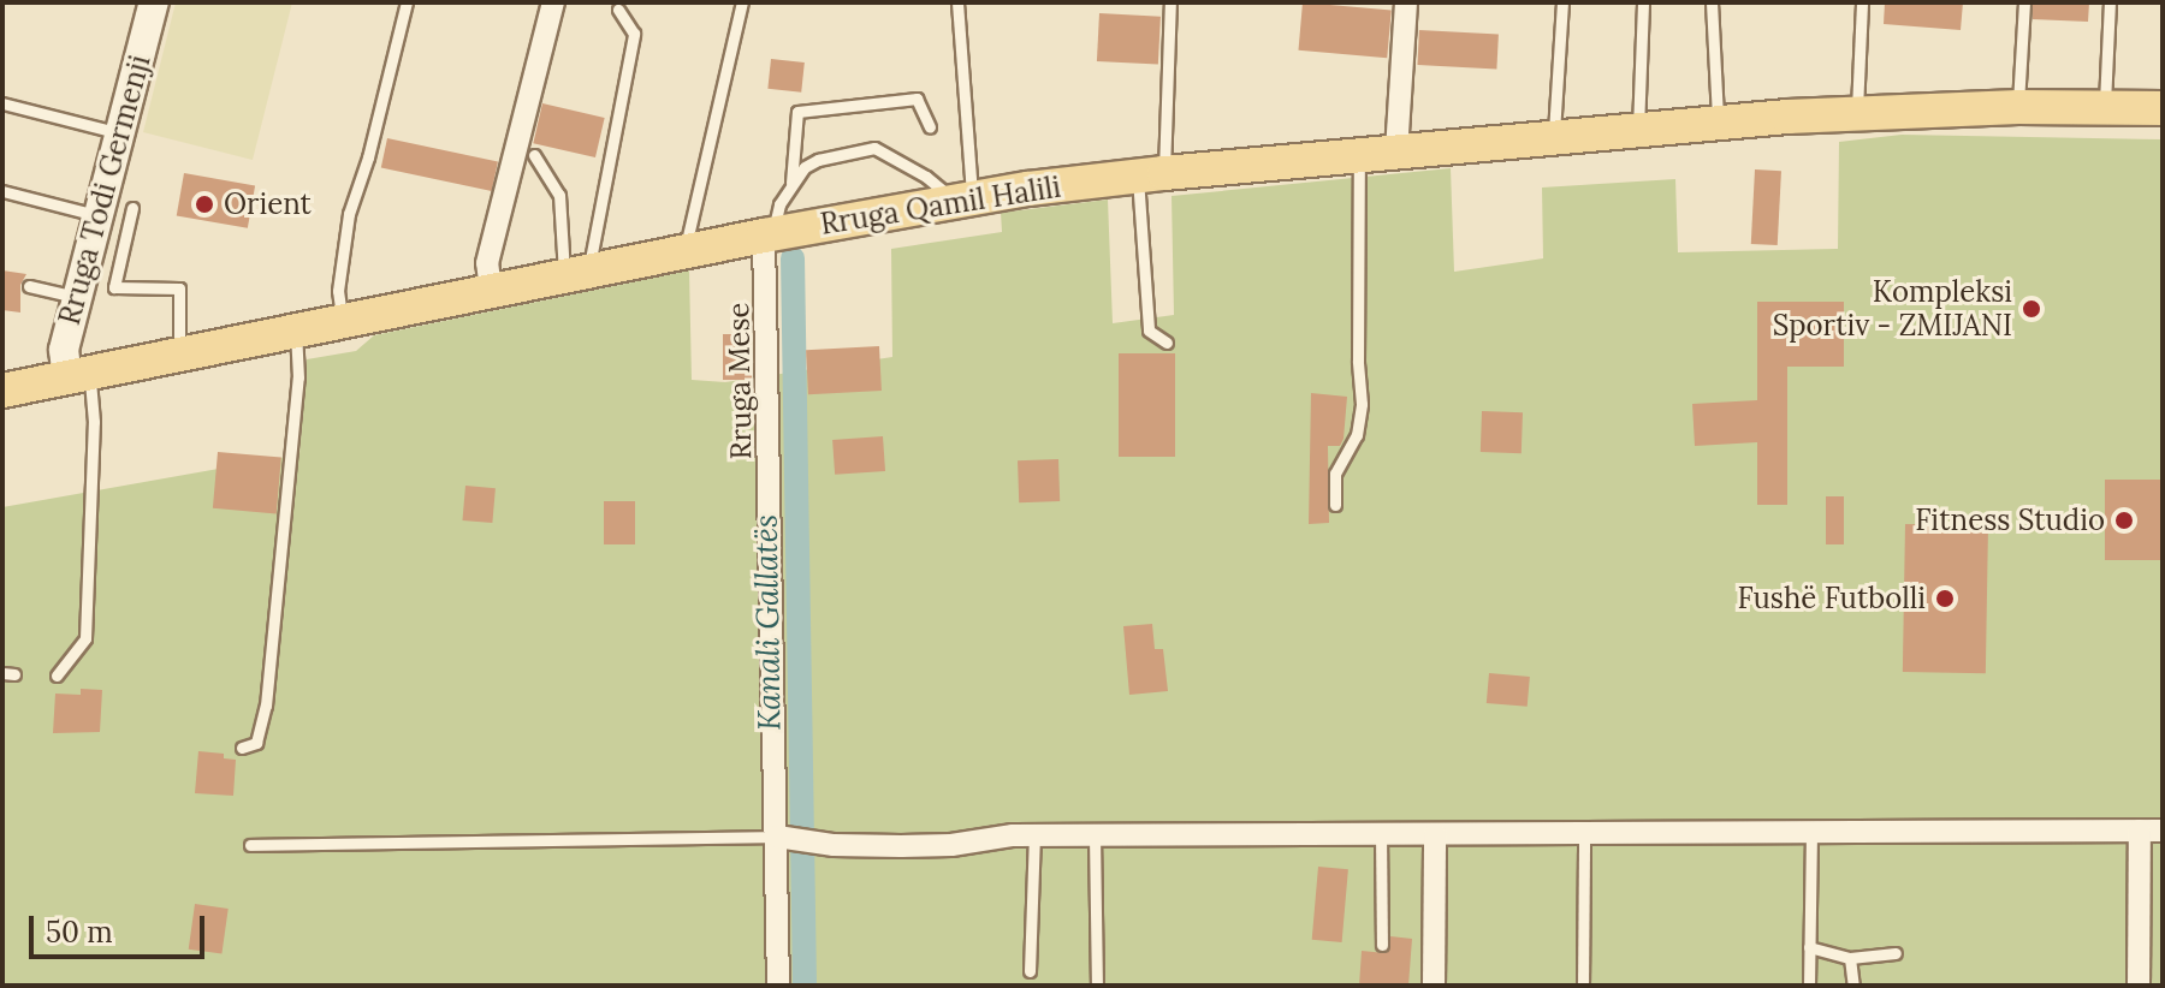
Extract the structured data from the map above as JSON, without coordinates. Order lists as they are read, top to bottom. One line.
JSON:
{"streets":{"main road":["Rruga Qamil Halili"],"street":["Rruga Todi Germenji","Rruga Mese"]},"crossings":[["Rruga Todi Germenji","Rruga Qamil Halili"],["Rruga Qamil Halili","Rruga Mese"]],"water":["Kanali Gallatës"],"places":["Orient","Kompleksi Sportiv - ZMIJANI","Fitness Studio","Fushë Futbolli"],"scale_bar":"50 m"}
